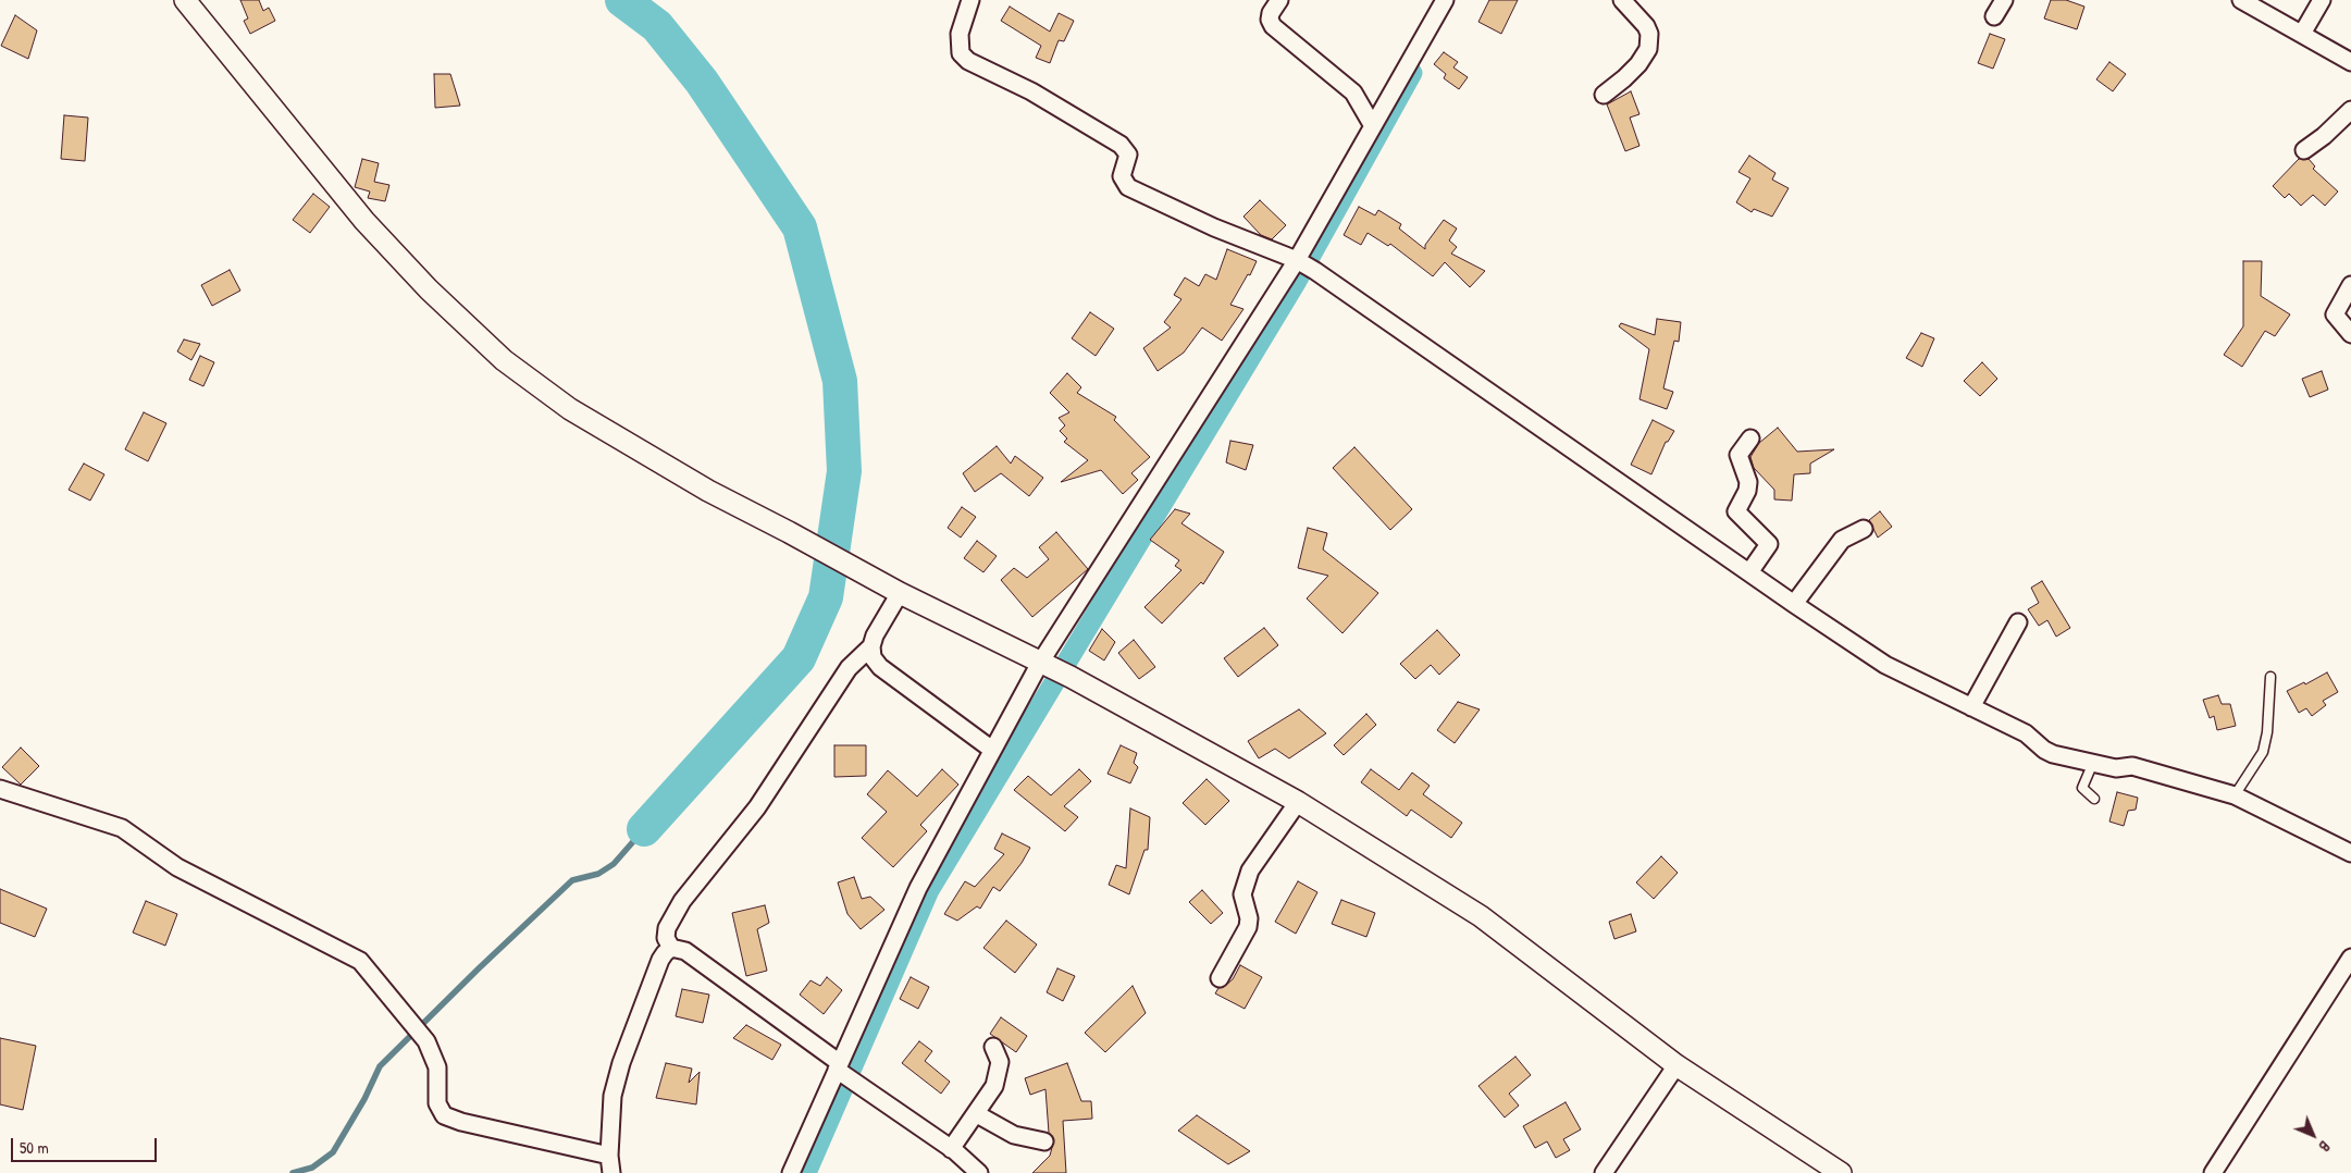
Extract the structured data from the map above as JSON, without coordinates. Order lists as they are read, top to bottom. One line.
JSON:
{"scale_bar":"50 m","north":"bottom right"}
